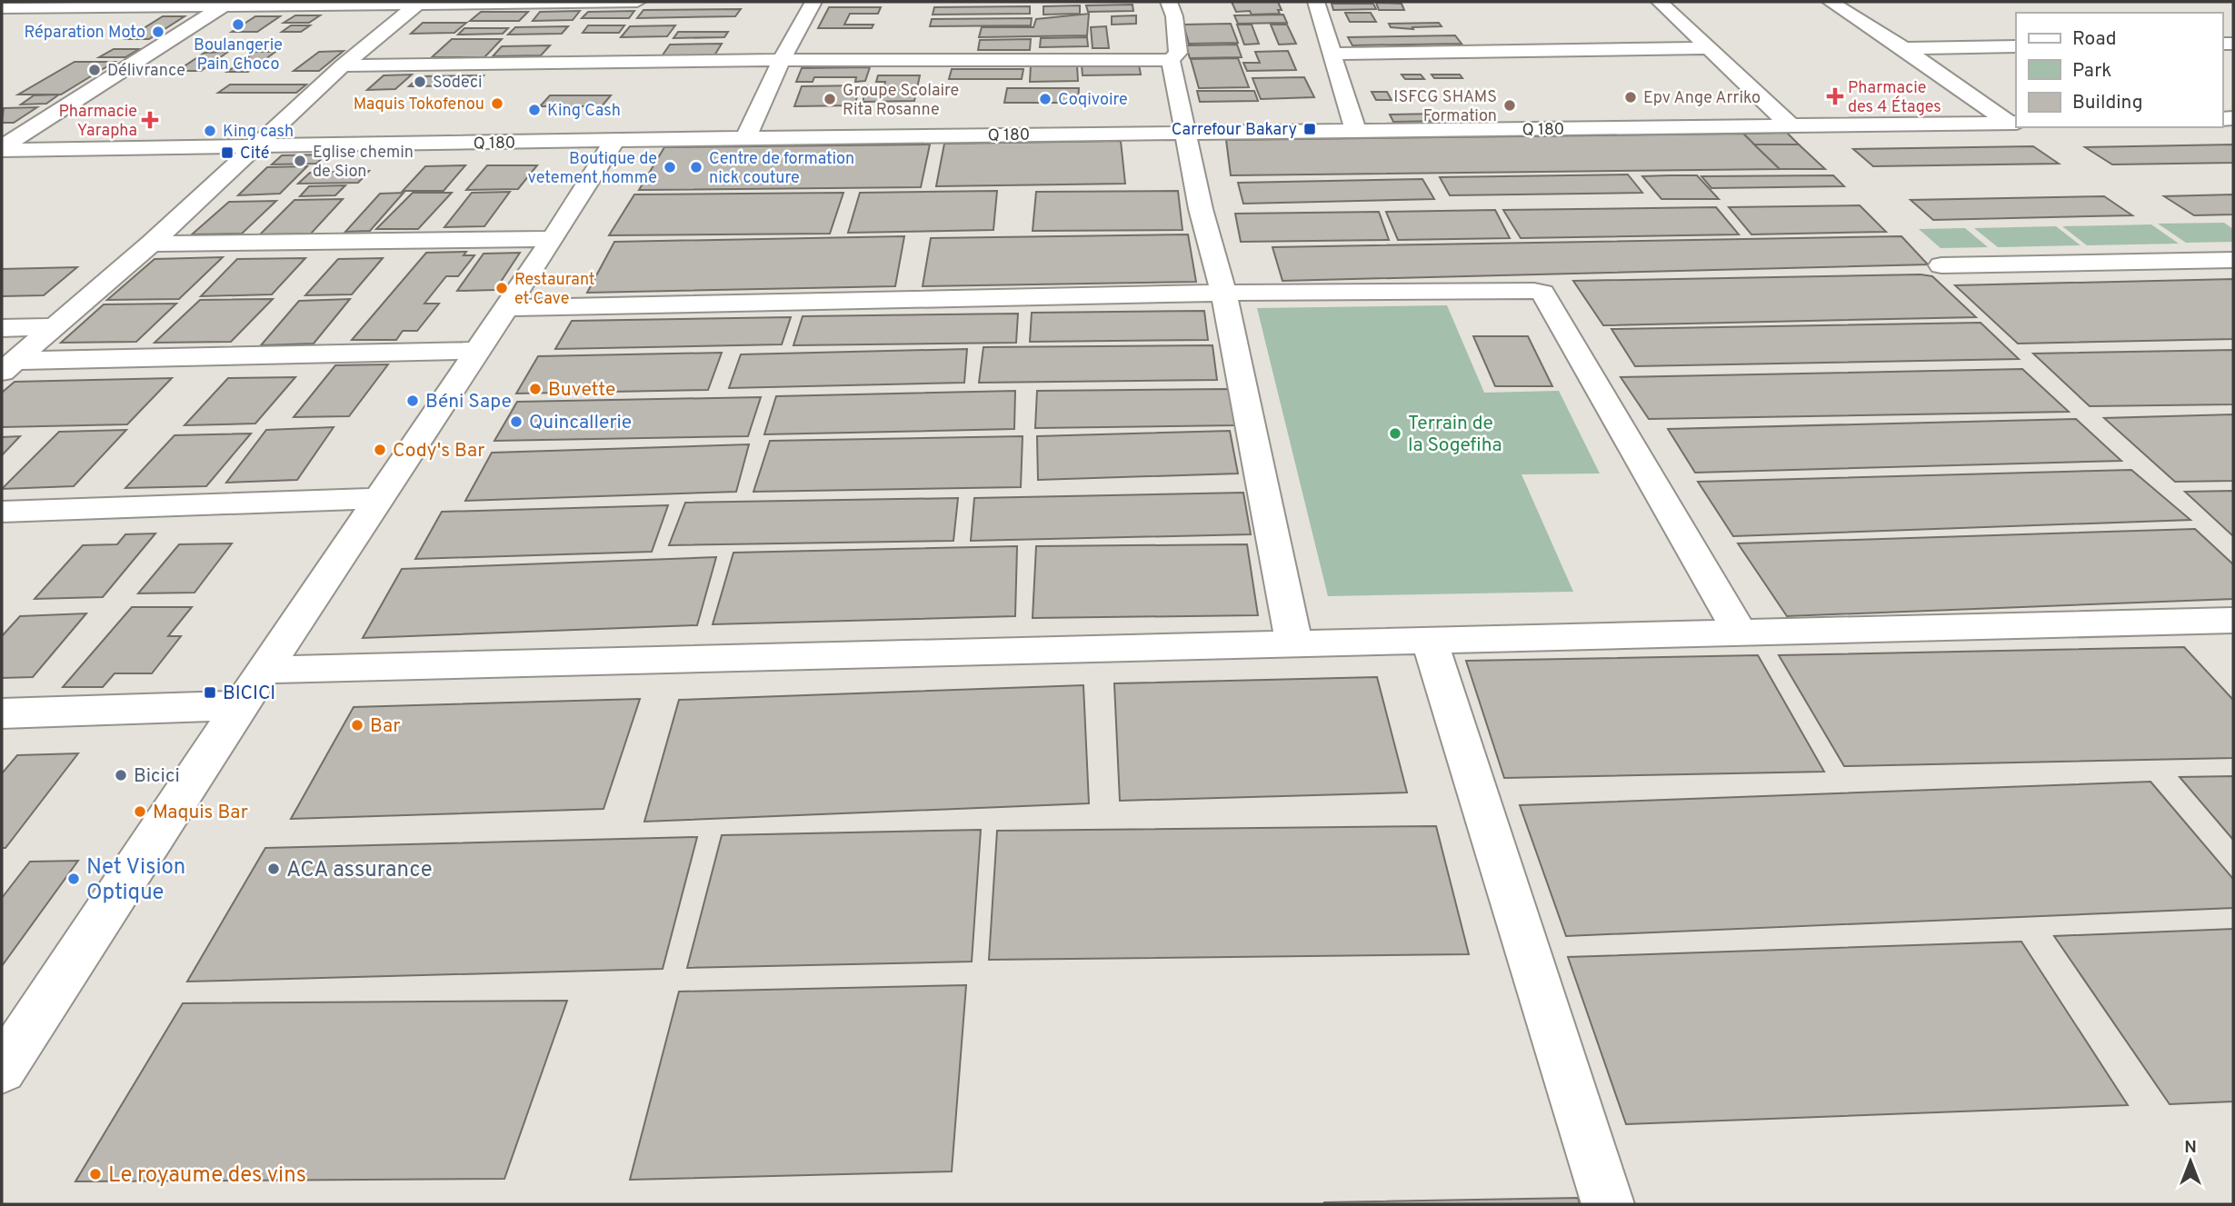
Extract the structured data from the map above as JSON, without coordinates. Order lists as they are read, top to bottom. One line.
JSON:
{"streets":{"street":["Q 180"]},"places":{"other":["Boulangerie Pain Choco","Réparation Moto","Délivrance","Sodeci","Epv Ange Arriko","Groupe Scolaire Rita Rosanne","Coqivoire","Maquis Tokofenou","ISFCG SHAMS Formation","King Cash","King cash","Eglise chemin de Sion","Boutique de vetement homme","Centre de formation nick couture","Restaurant et Cave","Buvette","Béni Sape","Quincallerie","Terrain de la Sogefiha","Cody's Bar","Bar","Bicici","Maquis Bar","ACA assurance","Net Vision Optique","Le royaume des vins"],"health":["Pharmacie des 4 Étages","Pharmacie Yarapha"],"transit":["Carrefour Bakary","Cité","BICICI"]},"legend":["Road","Park","Building"],"north":"top"}
